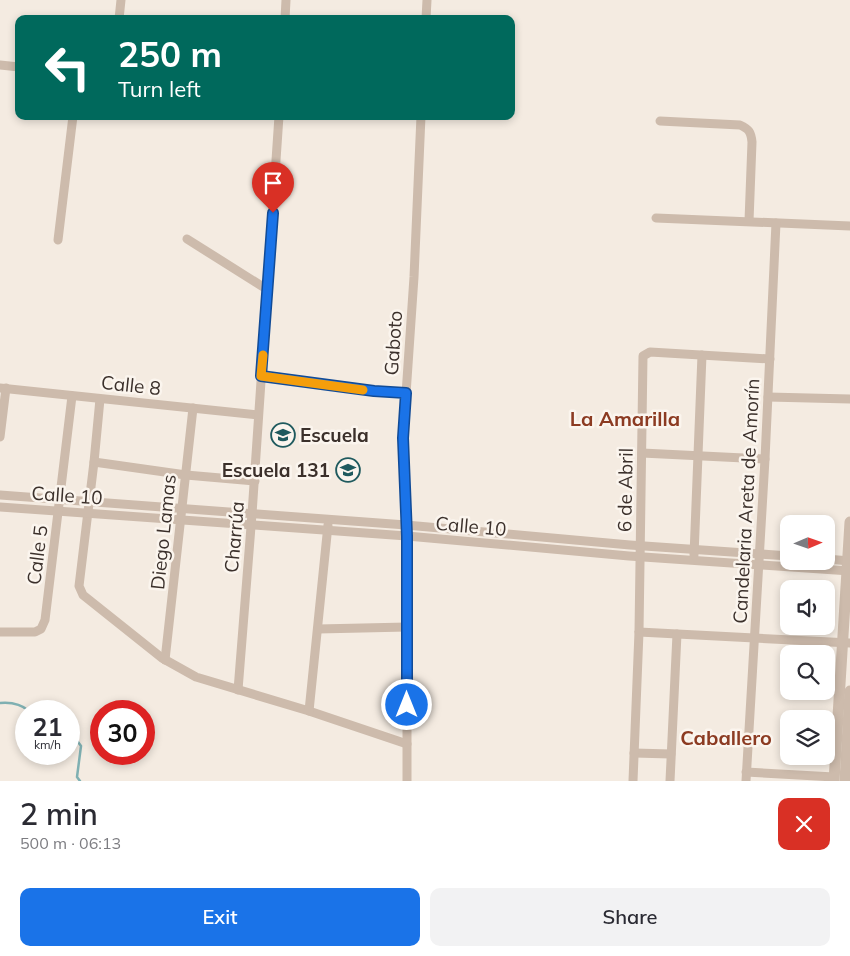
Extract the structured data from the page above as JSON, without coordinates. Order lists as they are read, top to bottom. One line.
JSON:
{"streets":{"street":["Gaboto","Calle 8","6 de Abril","Calle 10","Candelaria Areta de Amorín","Diego Lamas","Charrúa","Calle 5"]},"crossings":[["Gaboto","Calle 10"],["Calle 8","Diego Lamas"],["Calle 8","Charrúa"],["Calle 8","Calle 5"],["6 de Abril","Calle 10"],["Calle 10","Candelaria Areta de Amorín"],["Calle 10","Diego Lamas"],["Calle 10","Charrúa"],["Calle 10","Calle 5"]],"districts":["La Amarilla","Caballero"],"places":{"school or university":["Escuela","Escuela 131"]},"north":"right","page":{"turn":["250 m","Turn left"],"speed":"21 km/h","limit":"30","heading":["2 min","500 m · 06:13"],"buttons":["Exit","Share"]}}
